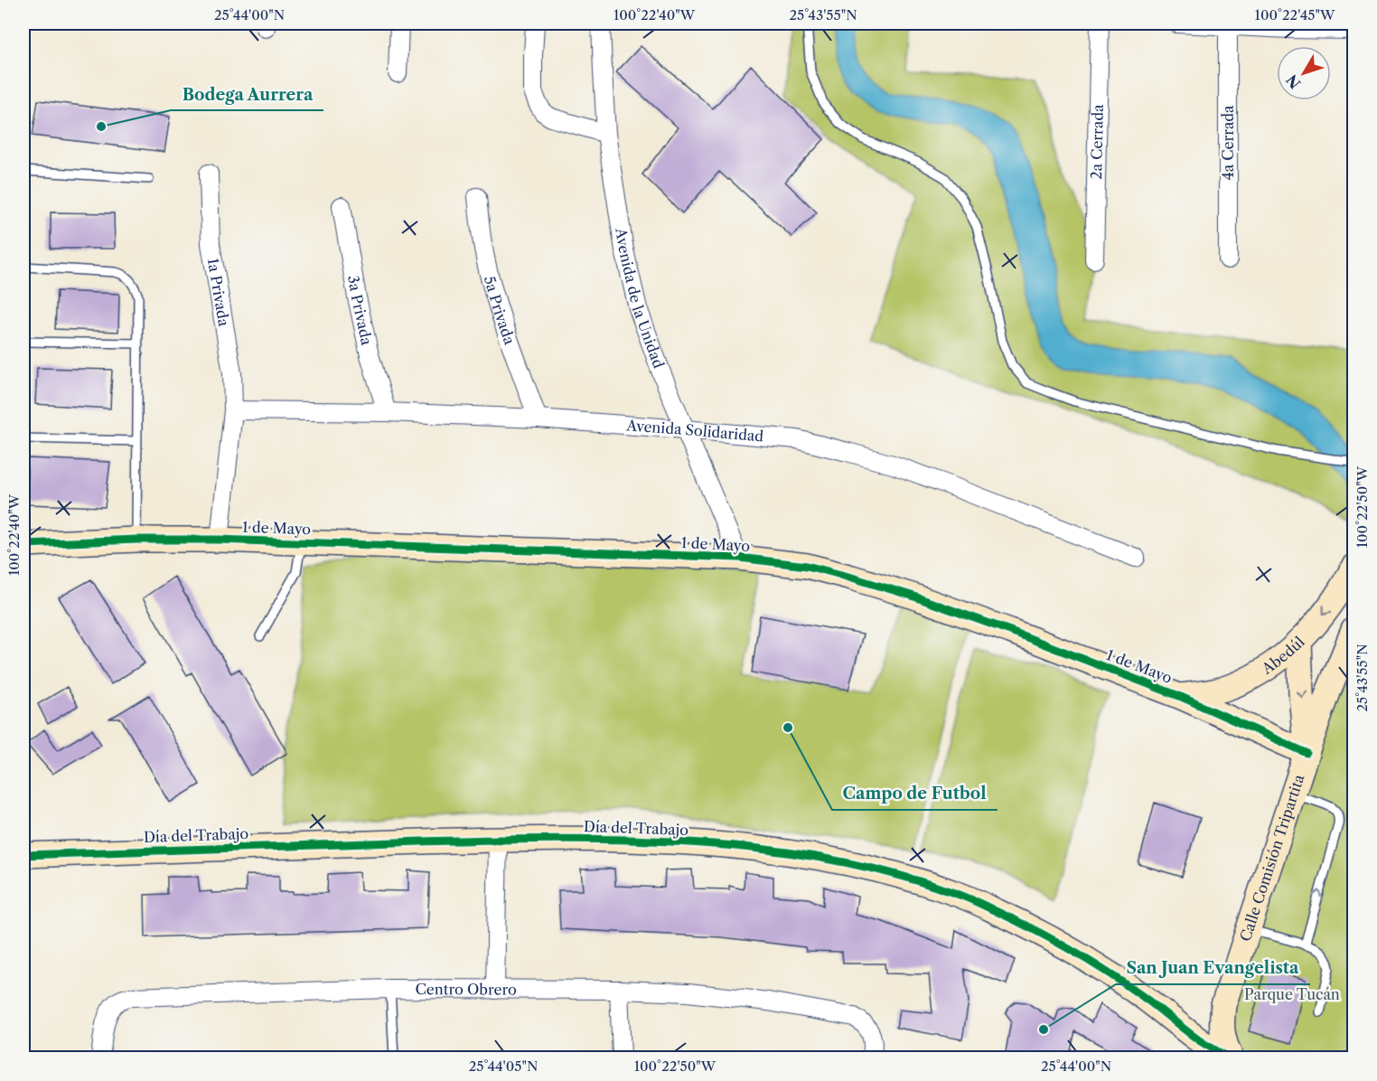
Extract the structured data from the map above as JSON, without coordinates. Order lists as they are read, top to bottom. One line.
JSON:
{"streets":{"street":["2a Cerrada","4a Cerrada","1a Privada","Avenida de la Unidad","3a Privada","5a Privada","Avenida Solidaridad","1 de Mayo","Abedúl","Día del Trabajo","Calle Comisión Tripartita","Centro Obrero"]},"crossings":[["1a Privada","Avenida Solidaridad"],["1a Privada","1 de Mayo"],["Avenida de la Unidad","Avenida Solidaridad"],["Avenida de la Unidad","1 de Mayo"],["3a Privada","Avenida Solidaridad"],["5a Privada","Avenida Solidaridad"],["1 de Mayo","Abedúl"],["1 de Mayo","Calle Comisión Tripartita"],["Día del Trabajo","Calle Comisión Tripartita"]],"parks":["Parque Tucán"],"places":["Bodega Aurrera","Campo de Futbol","San Juan Evangelista"],"north":"bottom left","coordinates":["25°44'00\"N","100°22'40\"W","25°43'55\"N","100°22'45\"W","100°22'50\"W","25°44'05\"N"]}
